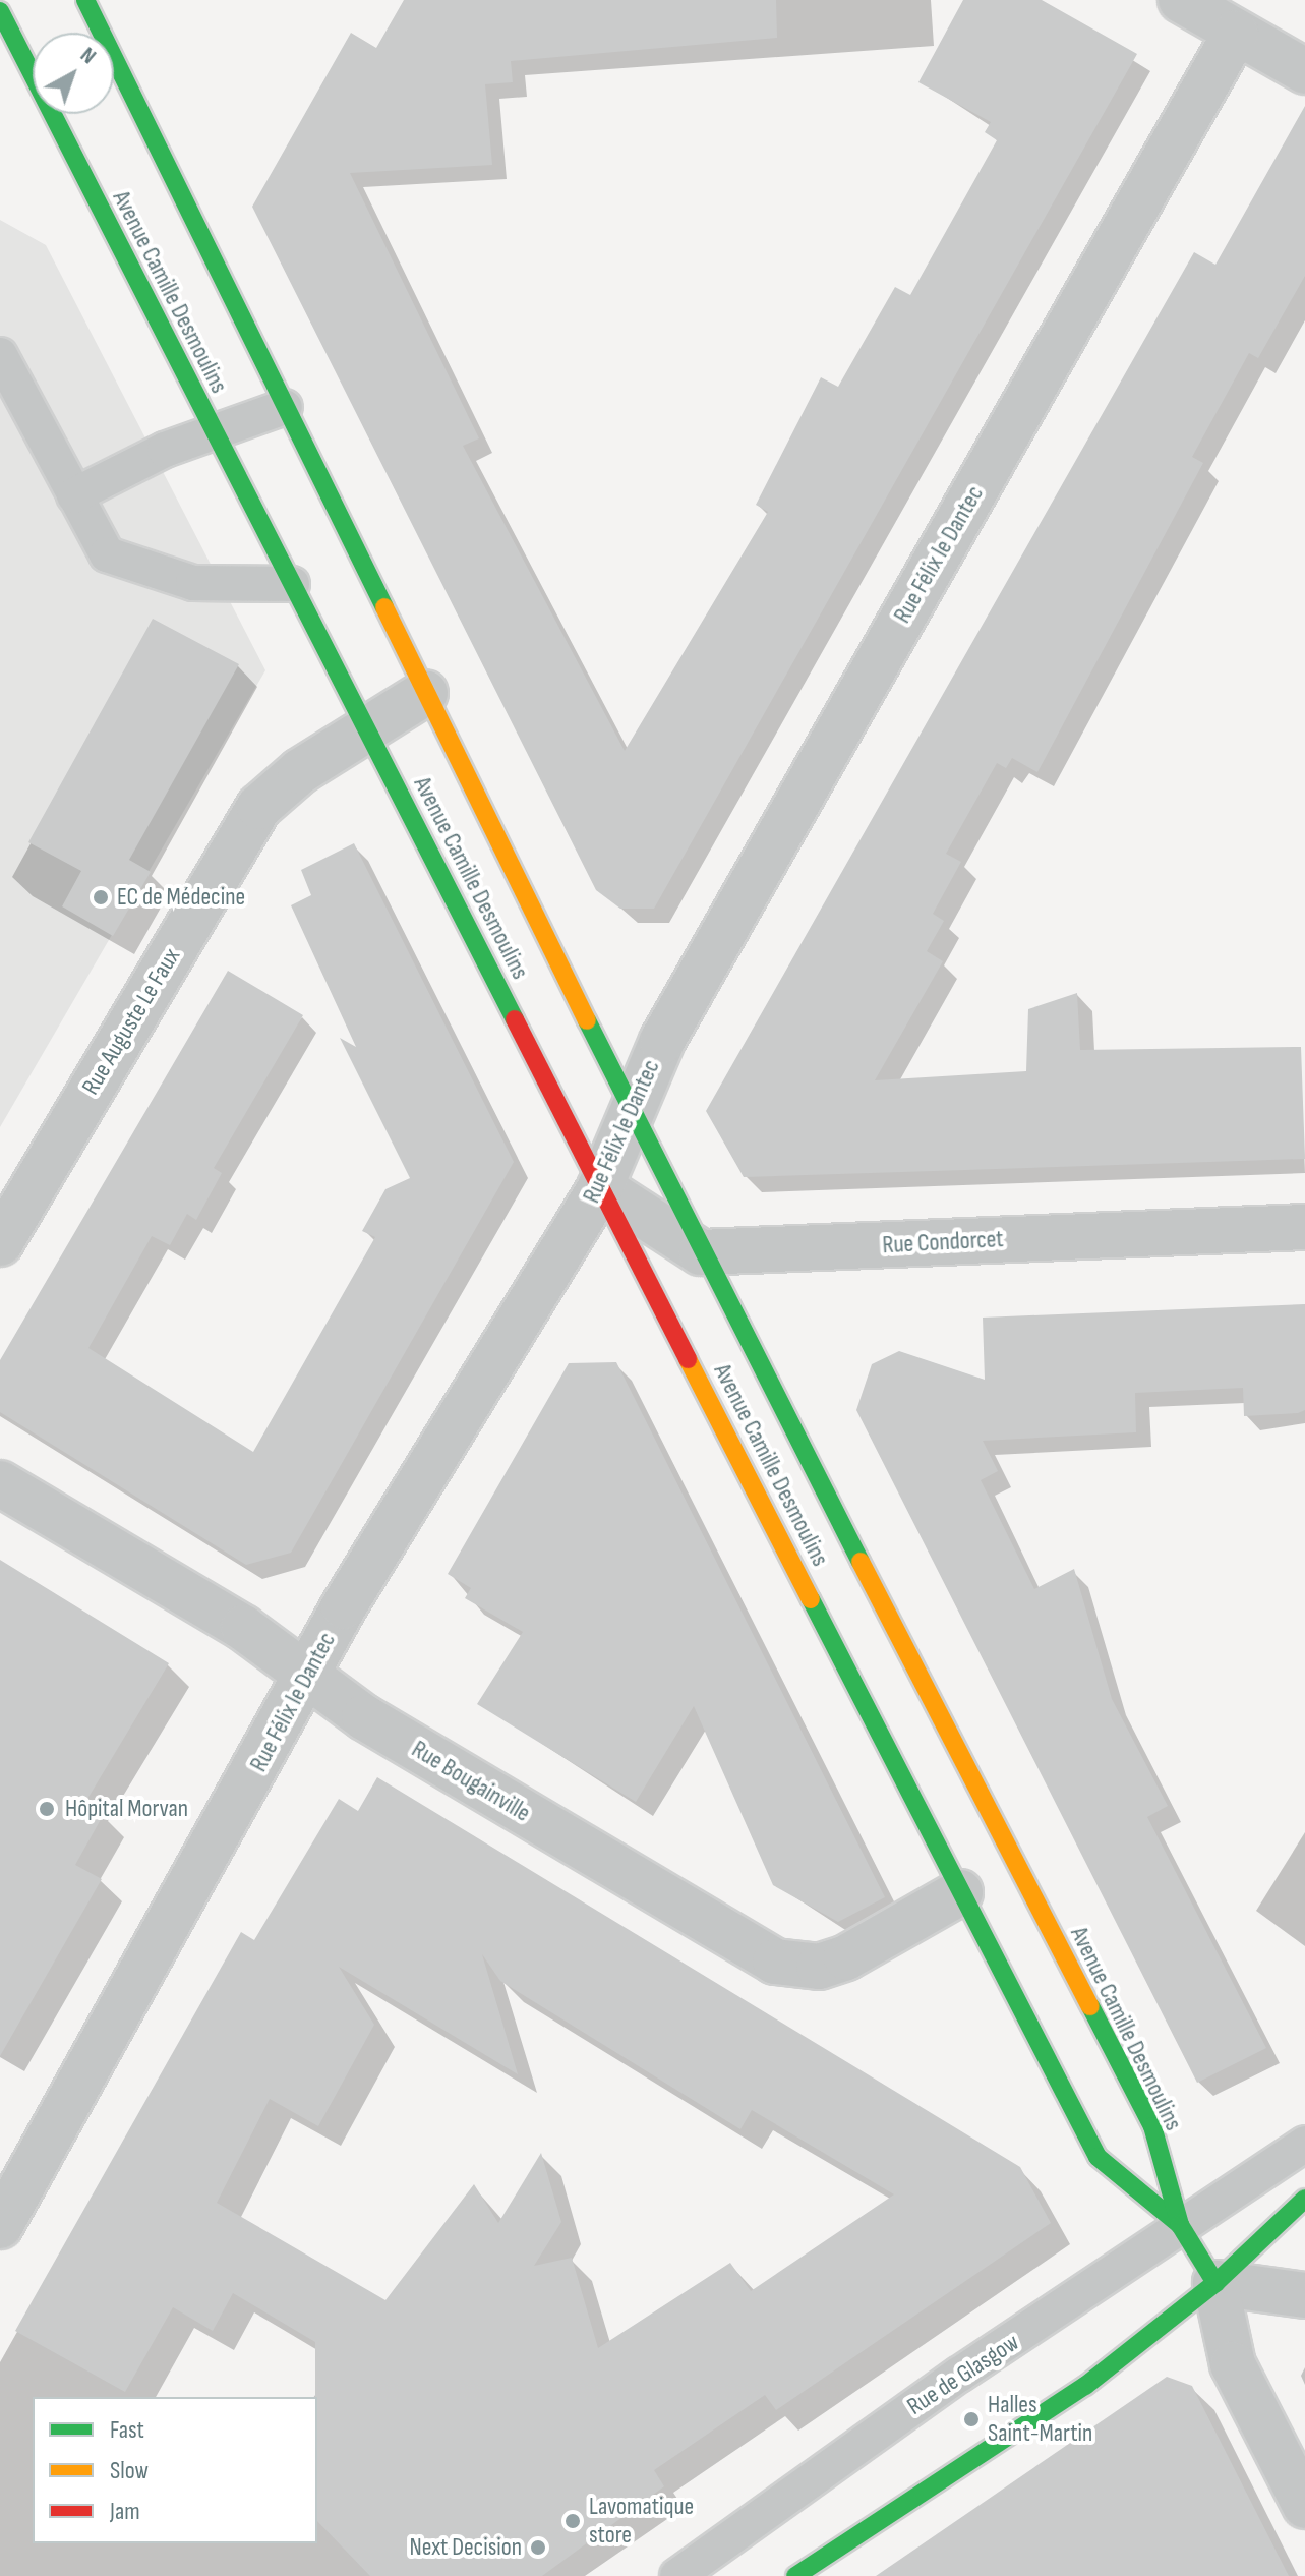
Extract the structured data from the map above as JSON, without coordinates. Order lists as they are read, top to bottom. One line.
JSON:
{"streets":{"main road":["Avenue Camille Desmoulins"],"street":["Rue Félix le Dantec","Rue Auguste Le Faux","Rue Condorcet","Rue Bougainville"],"lane":["Rue de Glasgow"]},"crossings":[["Avenue Camille Desmoulins","Rue Félix le Dantec"],["Avenue Camille Desmoulins","Rue Auguste Le Faux"],["Avenue Camille Desmoulins","Rue Condorcet"],["Avenue Camille Desmoulins","Rue Bougainville"],["Avenue Camille Desmoulins","Rue de Glasgow"],["Rue Félix le Dantec","Rue Bougainville"]],"places":["EC de Médecine","Hôpital Morvan","Halles Saint-Martin","Lavomatique store","Next Decision"],"legend":["Fast","Slow","Jam"],"north":"top right"}
